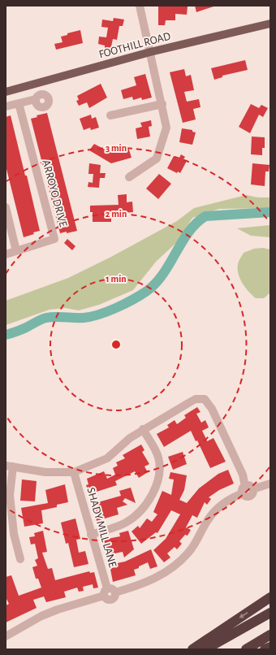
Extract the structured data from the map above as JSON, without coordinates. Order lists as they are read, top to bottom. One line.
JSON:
{"streets":{"main road":["FOOTHILL ROAD"],"street":["ARROYO DRIVE","SHADY MILL LANE"]},"rings":["3 min","2 min","1 min"]}
